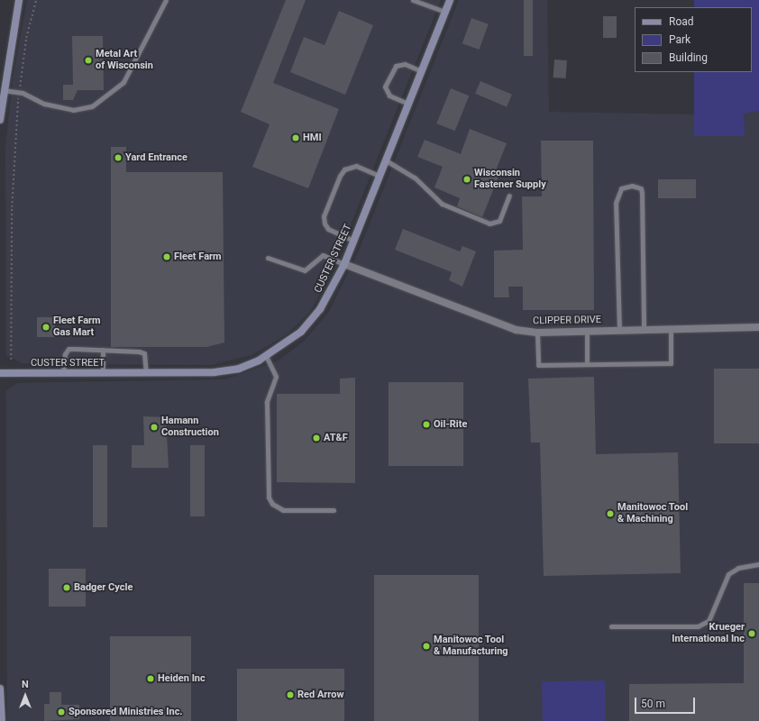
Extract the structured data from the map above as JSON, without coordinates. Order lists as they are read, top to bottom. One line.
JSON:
{"streets":{"street":["CUSTER STREET","CLIPPER DRIVE"]},"crossings":[["CUSTER STREET","CLIPPER DRIVE"]],"places":["Metal Art of Wisconsin","HMI","Yard Entrance","Wisconsin Fastener Supply","Fleet Farm","Fleet Farm Gas Mart","Oil-Rite","Hamann Construction","AT&F","Manitowoc Tool & Machining","Badger Cycle","Krueger International Inc","Manitowoc Tool & Manufacturing","Heiden Inc","Red Arrow","Sponsored Ministries Inc."],"legend":["Road","Park","Building"],"scale_bar":"50 m","north":"top"}
